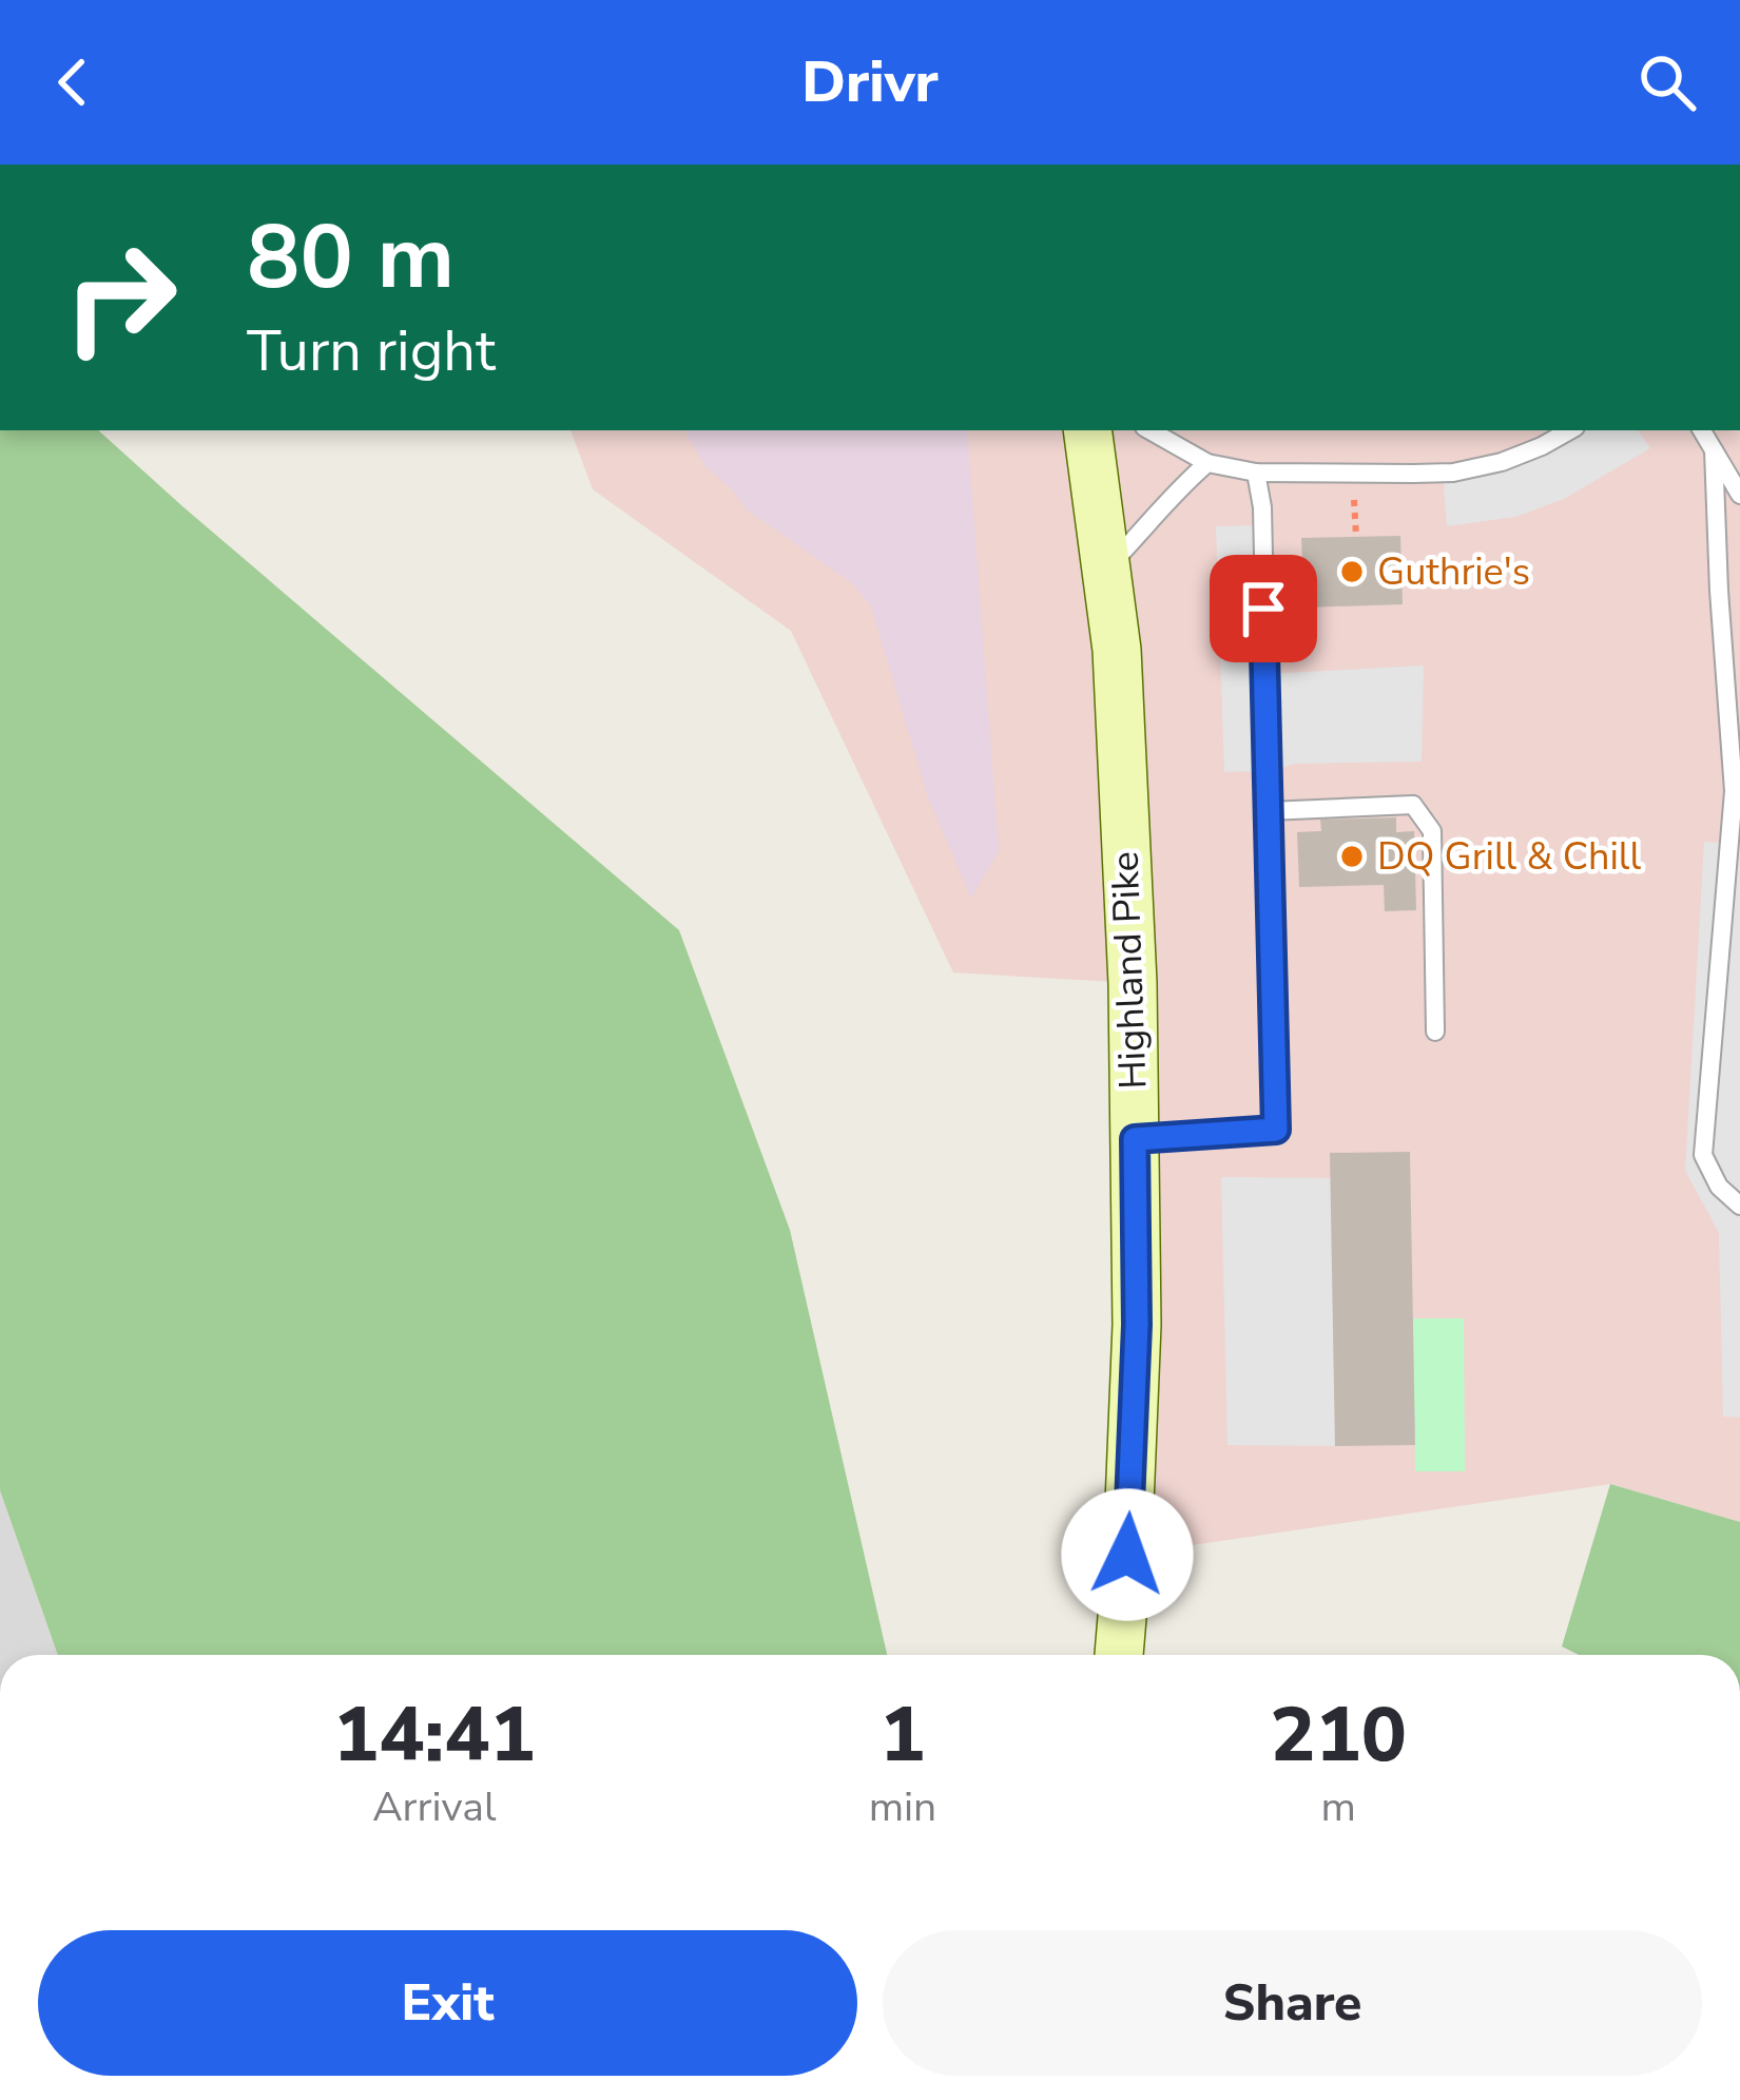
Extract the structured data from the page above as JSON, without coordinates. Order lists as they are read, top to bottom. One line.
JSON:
{"streets":{"main road":["Highland Pike"]},"places":["Guthrie's","DQ Grill & Chill"],"page":{"header":"Drivr","turn":["80 m","Turn right"],"eta":["14:41","Arrival","1","min","210","m"],"buttons":["Exit","Share"]}}
